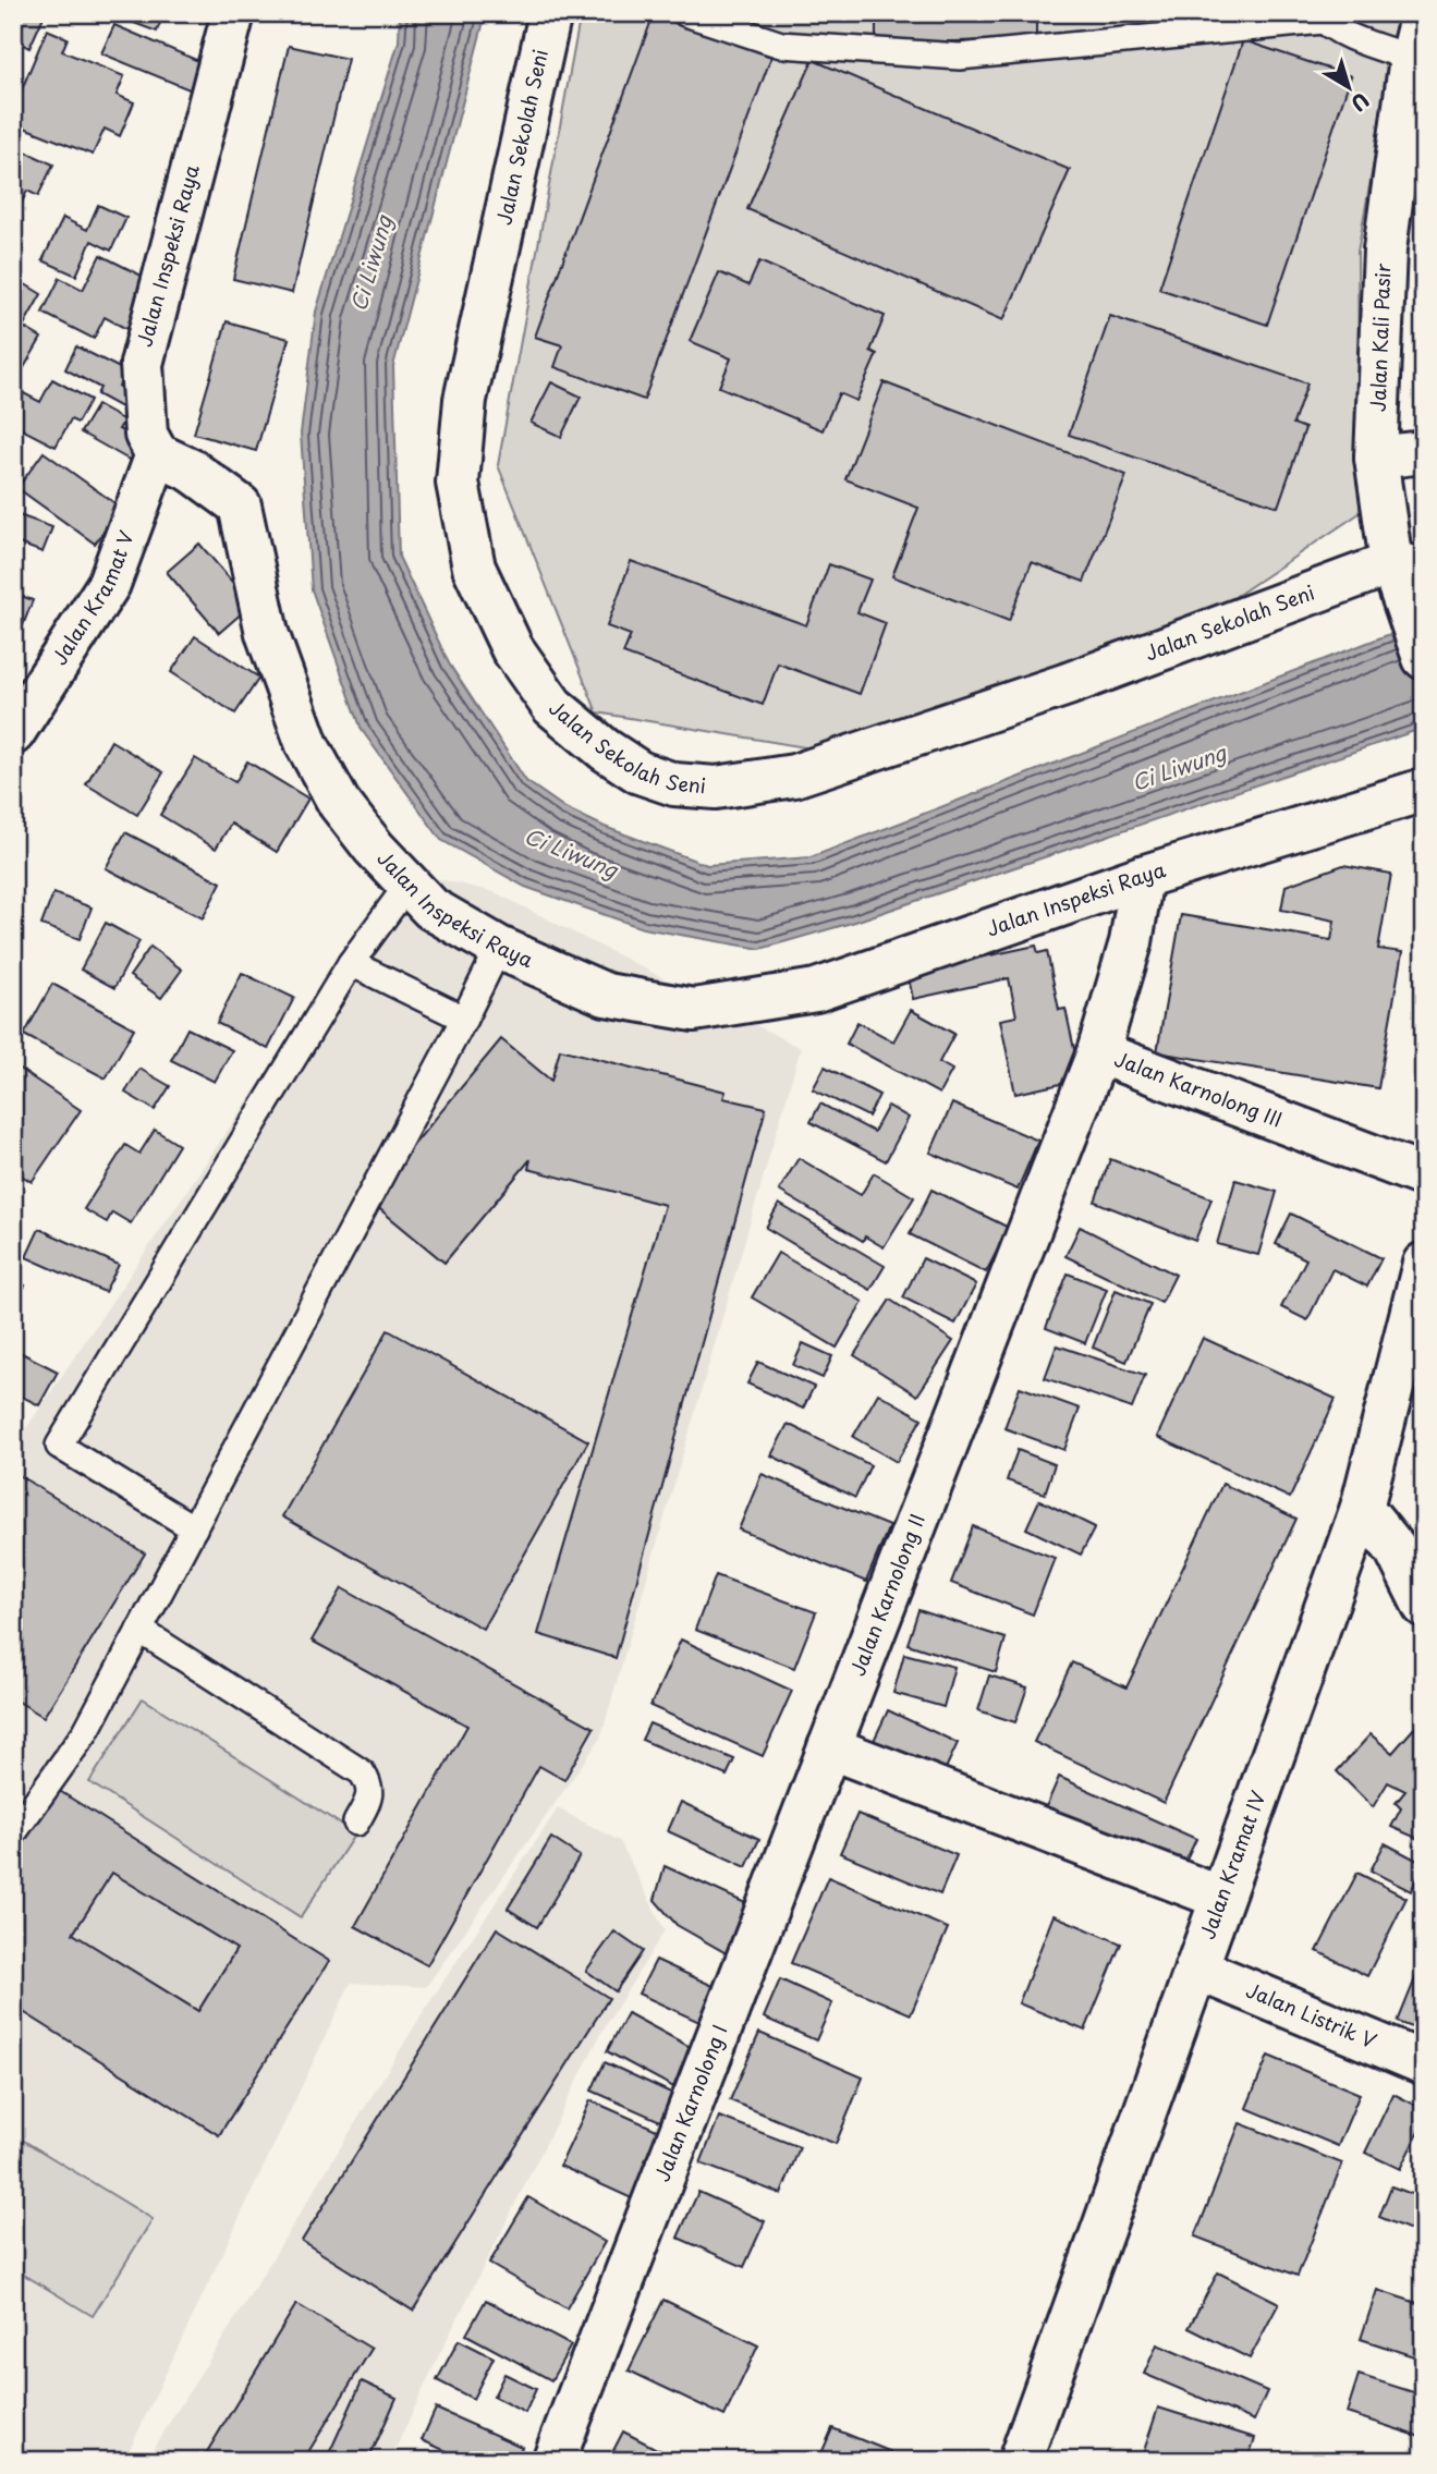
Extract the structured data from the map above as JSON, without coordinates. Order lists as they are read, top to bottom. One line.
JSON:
{"streets":{"street":["Jalan Sekolah Seni","Jalan Inspeksi Raya","Jalan Kali Pasir","Jalan Kramat V","Jalan Karnolong III","Jalan Karnolong II","Jalan Kramat IV","Jalan Listrik V","Jalan Karnolong I"]},"crossings":[["Jalan Sekolah Seni","Jalan Kali Pasir"],["Jalan Inspeksi Raya","Jalan Kramat V"],["Jalan Inspeksi Raya","Jalan Karnolong III"],["Jalan Karnolong III","Jalan Karnolong II"],["Jalan Karnolong II","Jalan Karnolong I"],["Jalan Kramat IV","Jalan Listrik V"]],"water":["Ci Liwung"],"north":"bottom right"}
